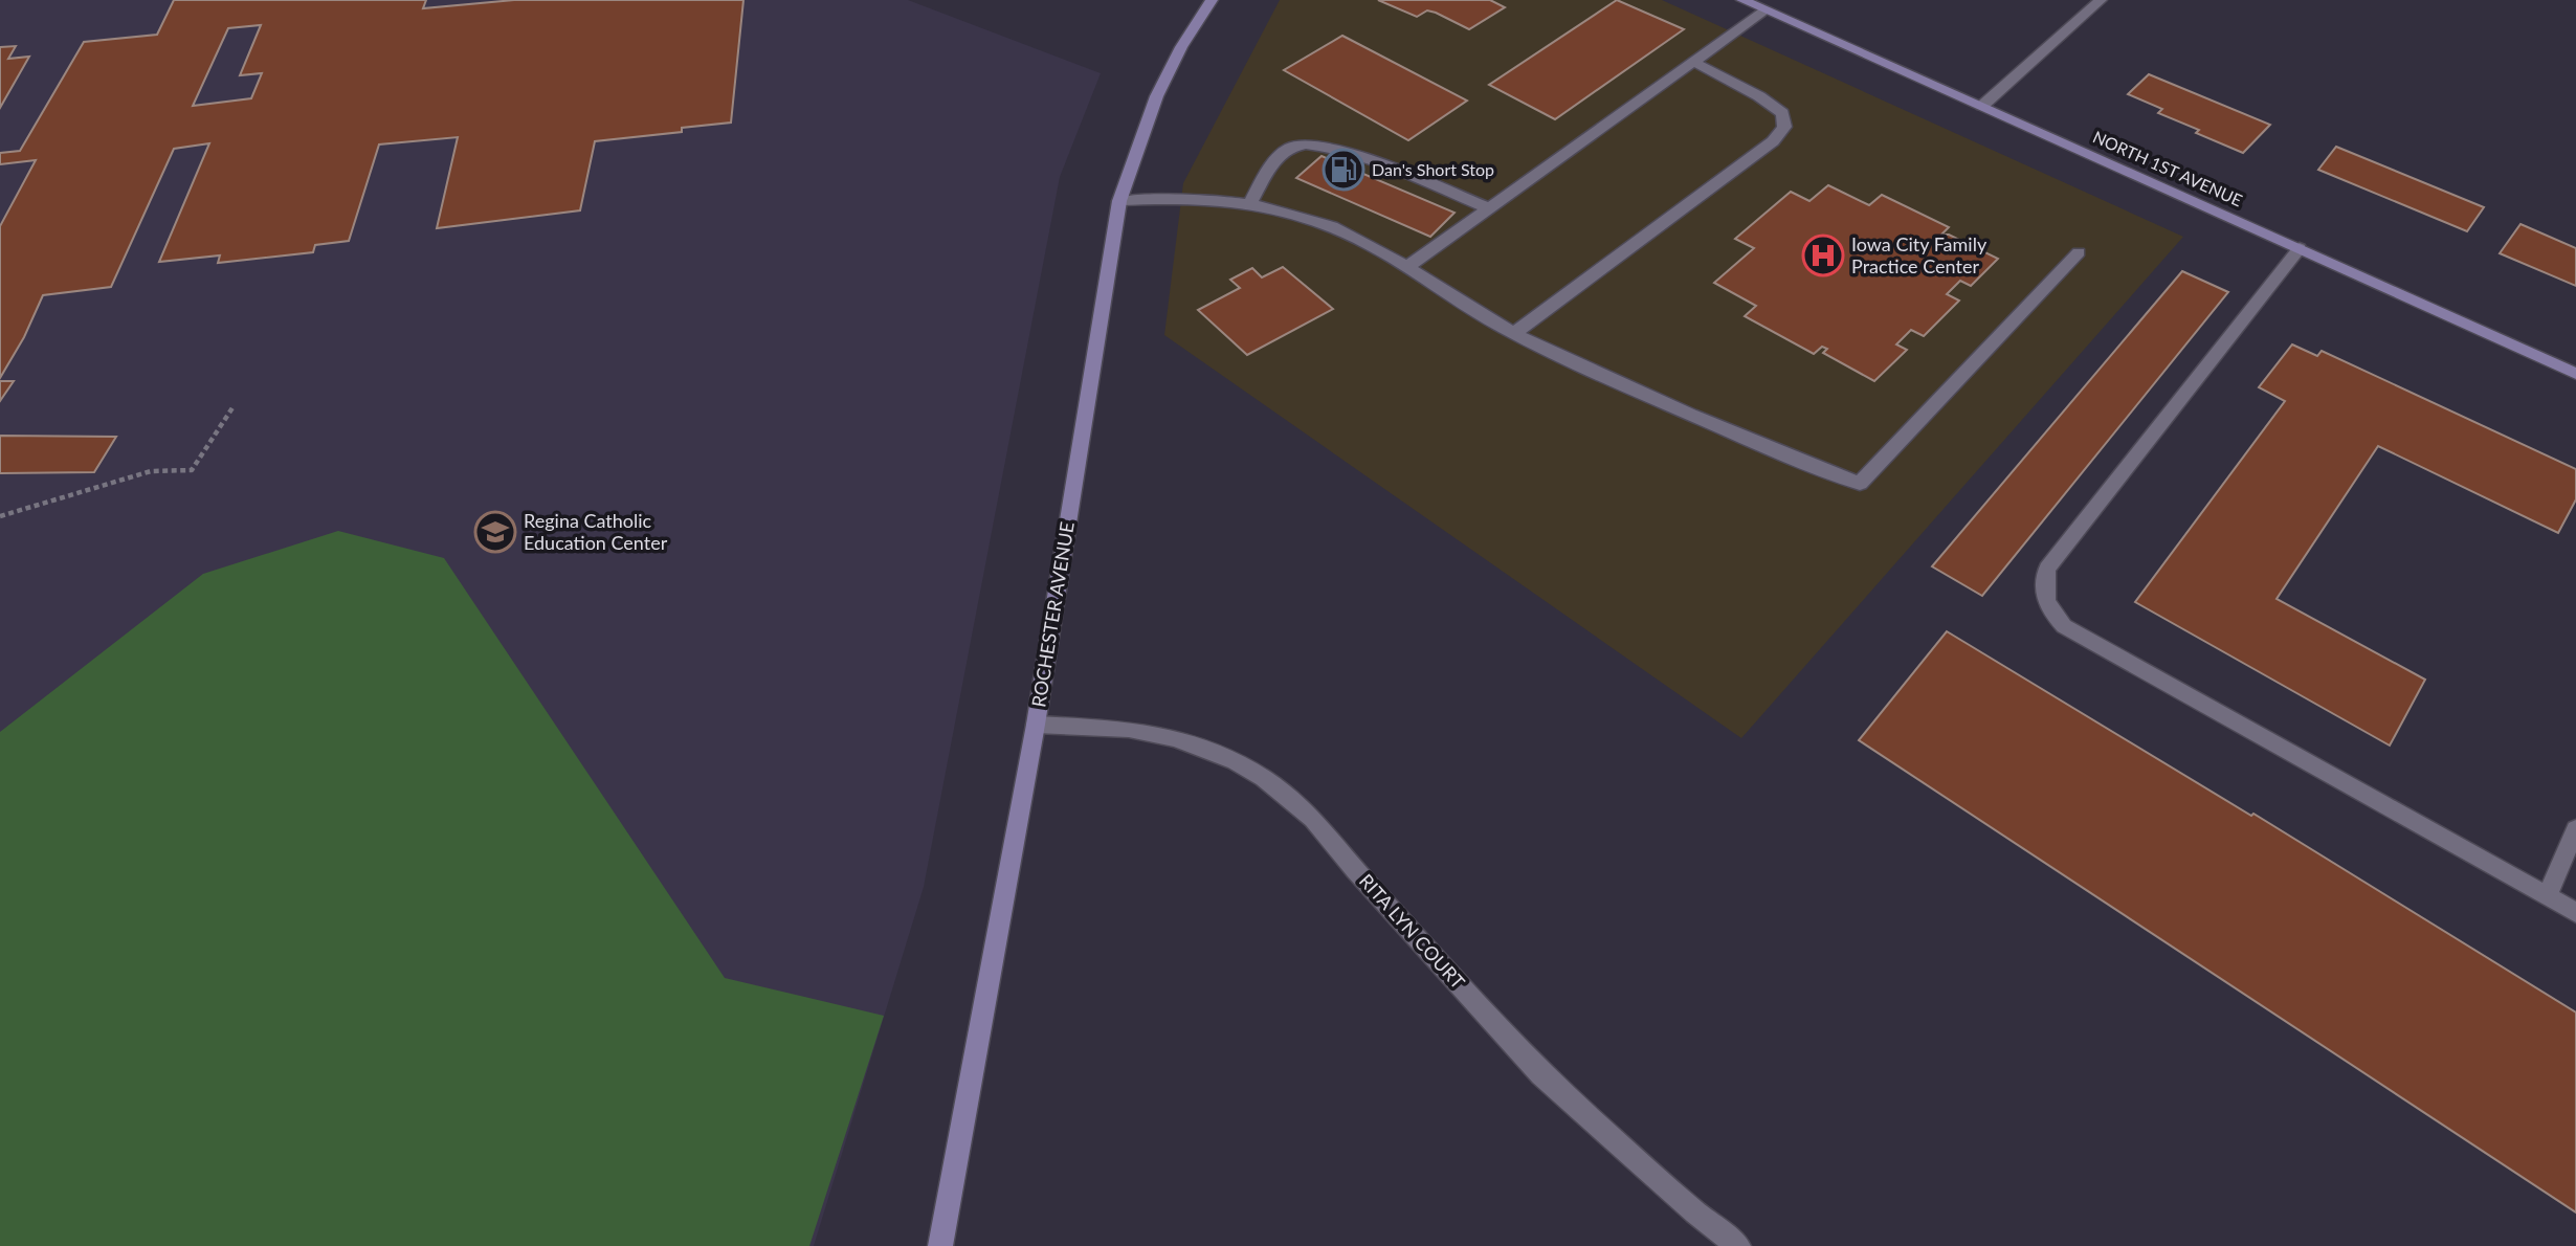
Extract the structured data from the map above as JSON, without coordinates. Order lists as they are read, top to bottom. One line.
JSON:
{"streets":{"main road":["NORTH 1ST AVENUE","ROCHESTER AVENUE"],"street":["RITA LYN COURT"]},"crossings":[["ROCHESTER AVENUE","RITA LYN COURT"]],"places":{"fuel station":["Dan's Short Stop"],"hospital":["Iowa City Family Practice Center"],"school or university":["Regina Catholic Education Center"]}}
